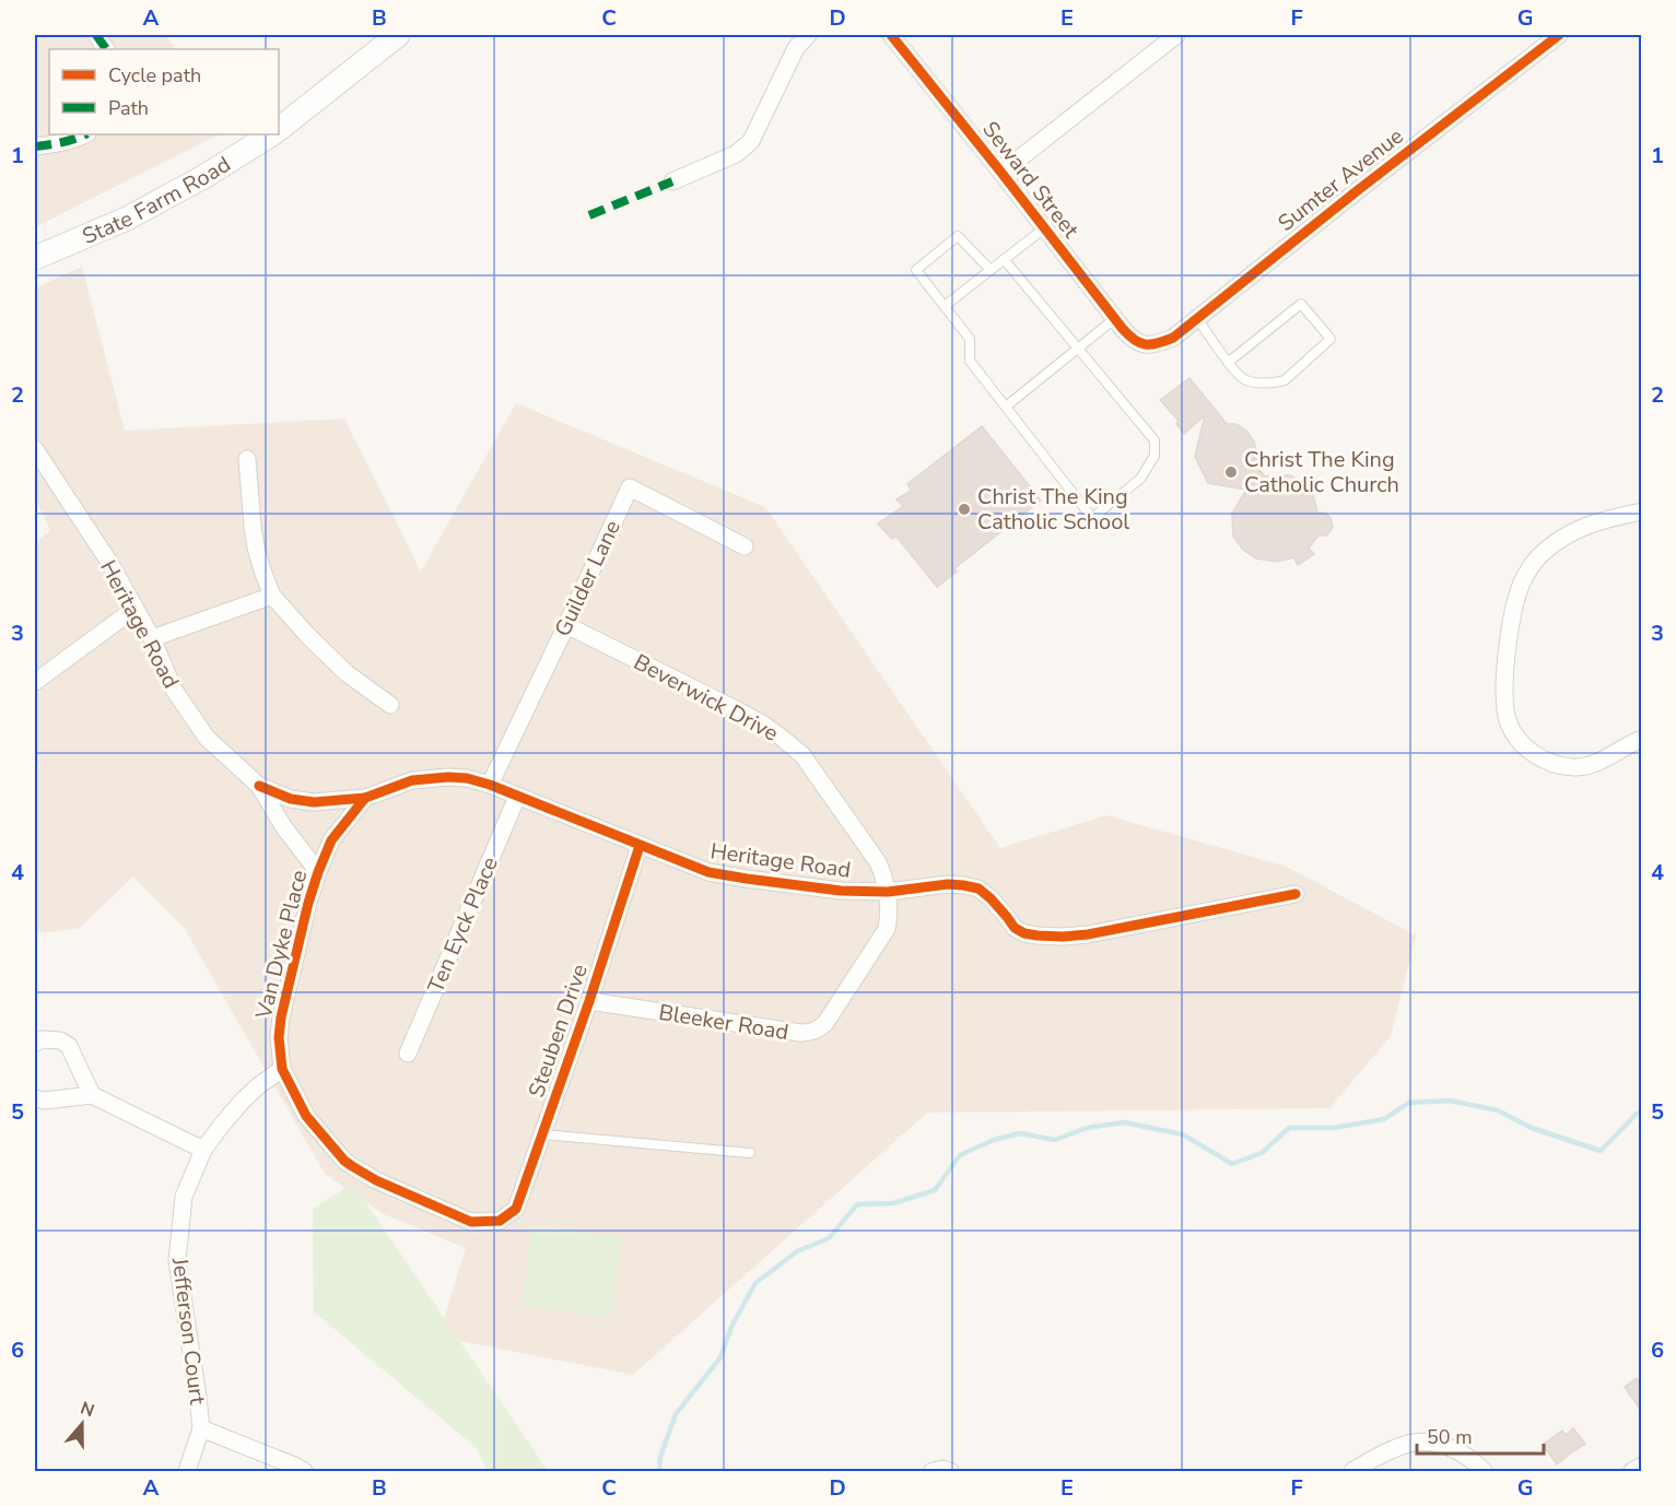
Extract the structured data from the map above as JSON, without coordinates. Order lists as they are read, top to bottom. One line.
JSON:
{"streets":{"main road":["State Farm Road"],"street":["Seward Street","Sumter Avenue","Guilder Lane","Heritage Road","Beverwick Drive","Ten Eyck Place","Van Dyke Place","Bleeker Road","Steuben Drive","Jefferson Court"]},"crossings":[["Seward Street","Sumter Avenue"],["Guilder Lane","Heritage Road"],["Guilder Lane","Beverwick Drive"],["Heritage Road","Beverwick Drive"],["Heritage Road","Ten Eyck Place"],["Heritage Road","Van Dyke Place"],["Heritage Road","Bleeker Road"],["Heritage Road","Steuben Drive"],["Beverwick Drive","Bleeker Road"],["Van Dyke Place","Steuben Drive"],["Van Dyke Place","Jefferson Court"],["Bleeker Road","Steuben Drive"]],"places":["Christ The King Catholic Church","Christ The King Catholic School"],"legend":["Cycle path","Path"],"scale_bar":"50 m","north":"top","grid":{"columns":["A","B","C","D","E","F","G"],"rows":["1","2","3","4","5","6"]}}
